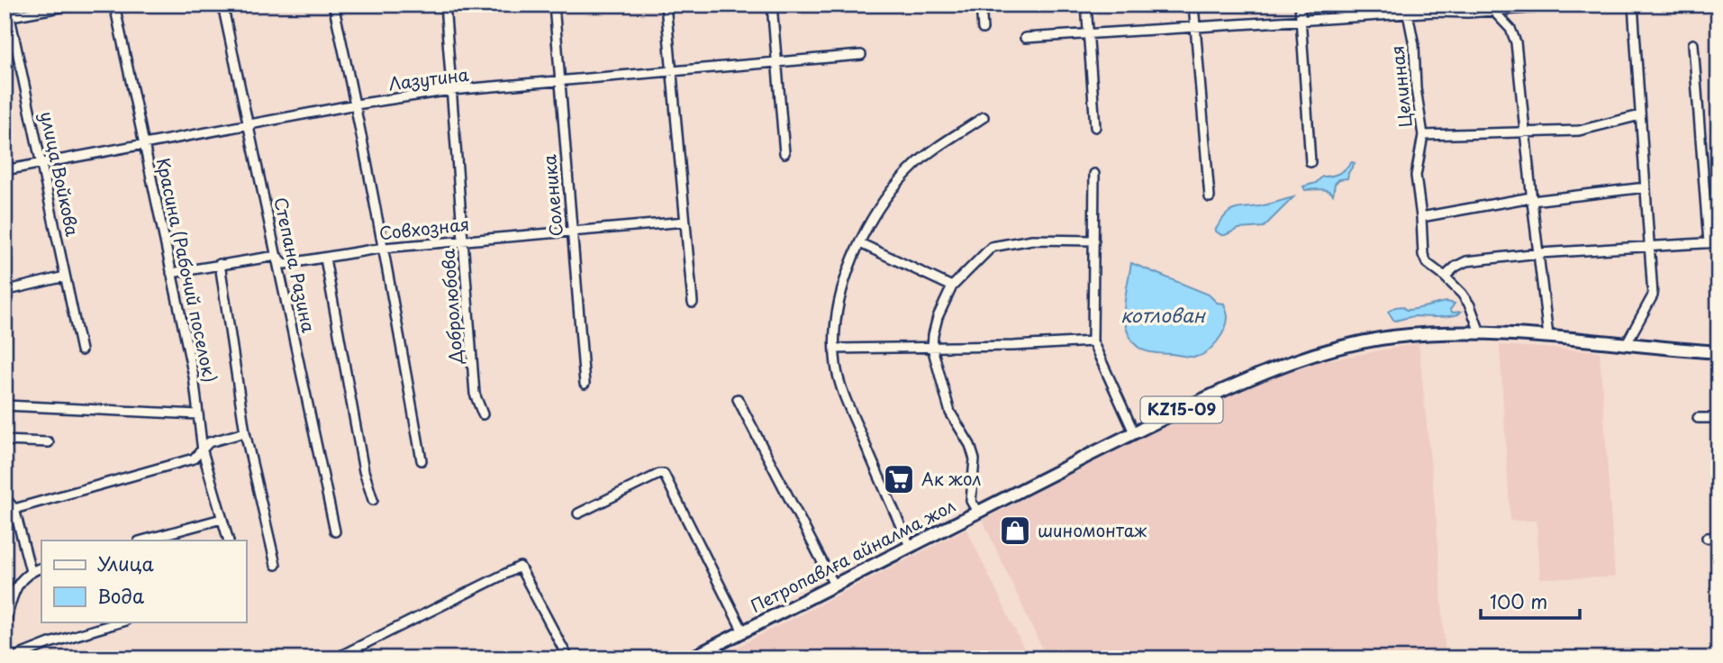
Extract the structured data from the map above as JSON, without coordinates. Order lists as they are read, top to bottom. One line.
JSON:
{"streets":{"highway":["KZ15-09","Петропавлға айналма жол"],"street":["Лазутина","Целинная","улица Войкова","Соленика","Совхозная","Степана Разина","Красина (Рабочий поселок)","Добролюбова"]},"crossings":[["Лазутина","улица Войкова"],["Лазутина","Соленика"],["Лазутина","Степана Разина"],["Лазутина","Красина (Рабочий поселок)"],["Лазутина","Добролюбова"],["Целинная","Петропавлға айналма жол"],["Соленика","Совхозная"],["Совхозная","Степана Разина"],["Совхозная","Красина (Рабочий поселок)"],["Совхозная","Добролюбова"]],"water":["котлован"],"places":{"supermarket":["Ак жол"],"shop":["шиномонтаж"]},"legend":["Улица","Вода"],"scale_bar":"100 m"}
